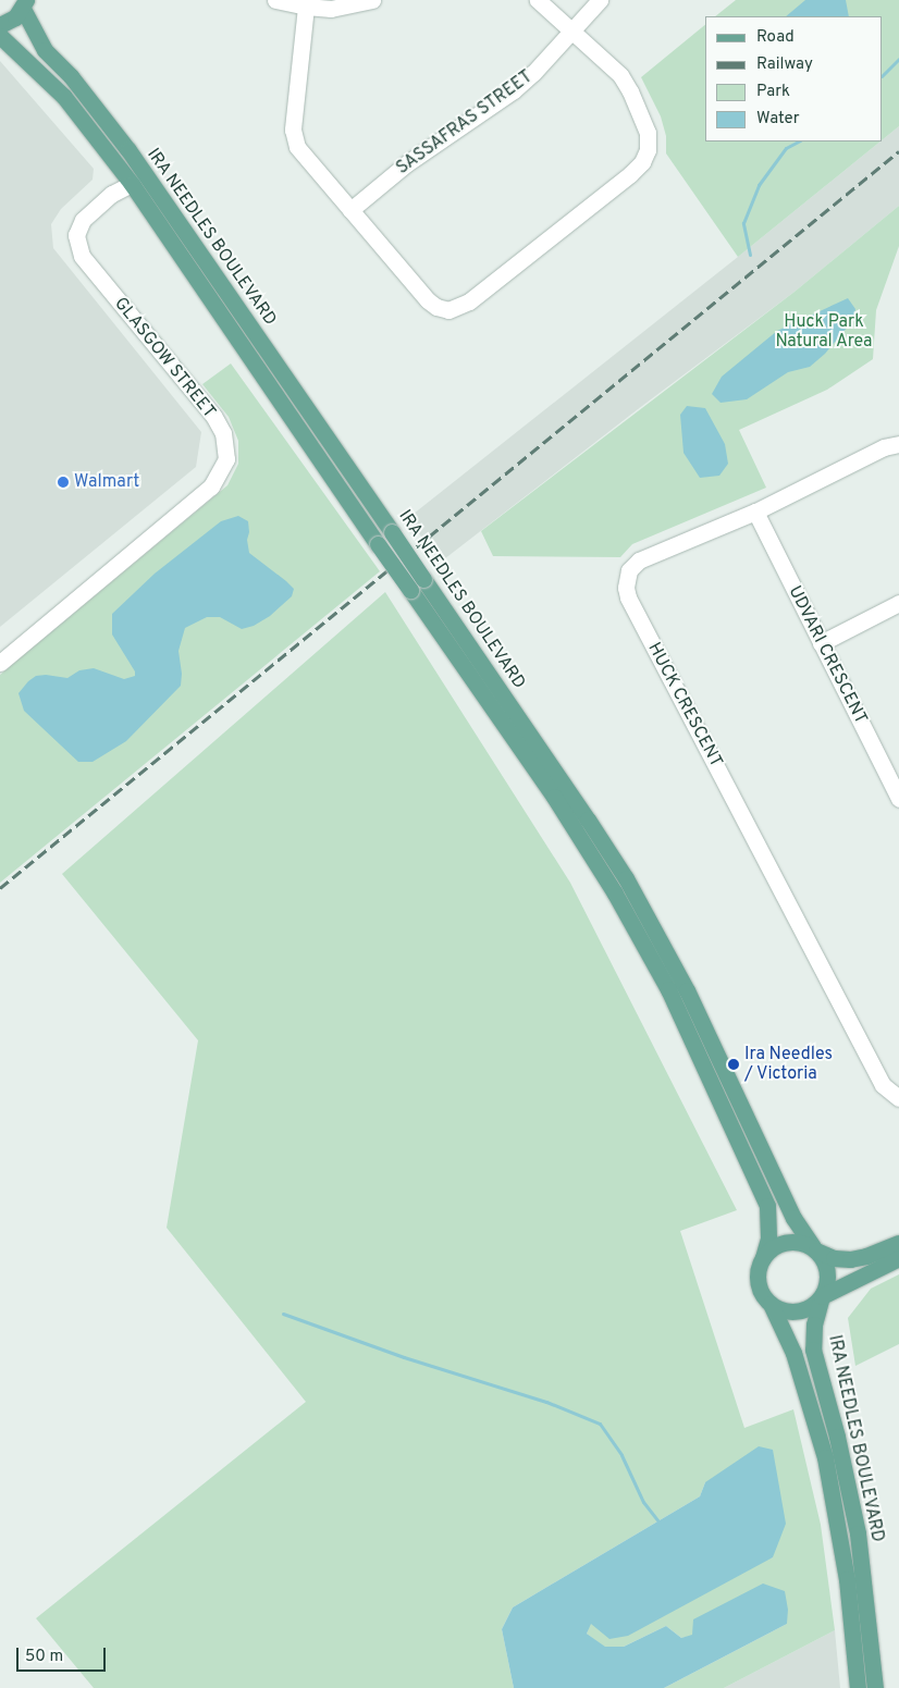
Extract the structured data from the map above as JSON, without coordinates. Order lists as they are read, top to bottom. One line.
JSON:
{"streets":{"main road":["IRA NEEDLES BOULEVARD"],"street":["SASSAFRAS STREET","GLASGOW STREET","UDVARI CRESCENT","HUCK CRESCENT"]},"crossings":[["IRA NEEDLES BOULEVARD","GLASGOW STREET"],["UDVARI CRESCENT","HUCK CRESCENT"]],"parks":["Huck Park Natural Area"],"places":["Walmart","Ira Needles / Victoria"],"legend":["Road","Railway","Park","Water"],"scale_bar":"50 m"}
